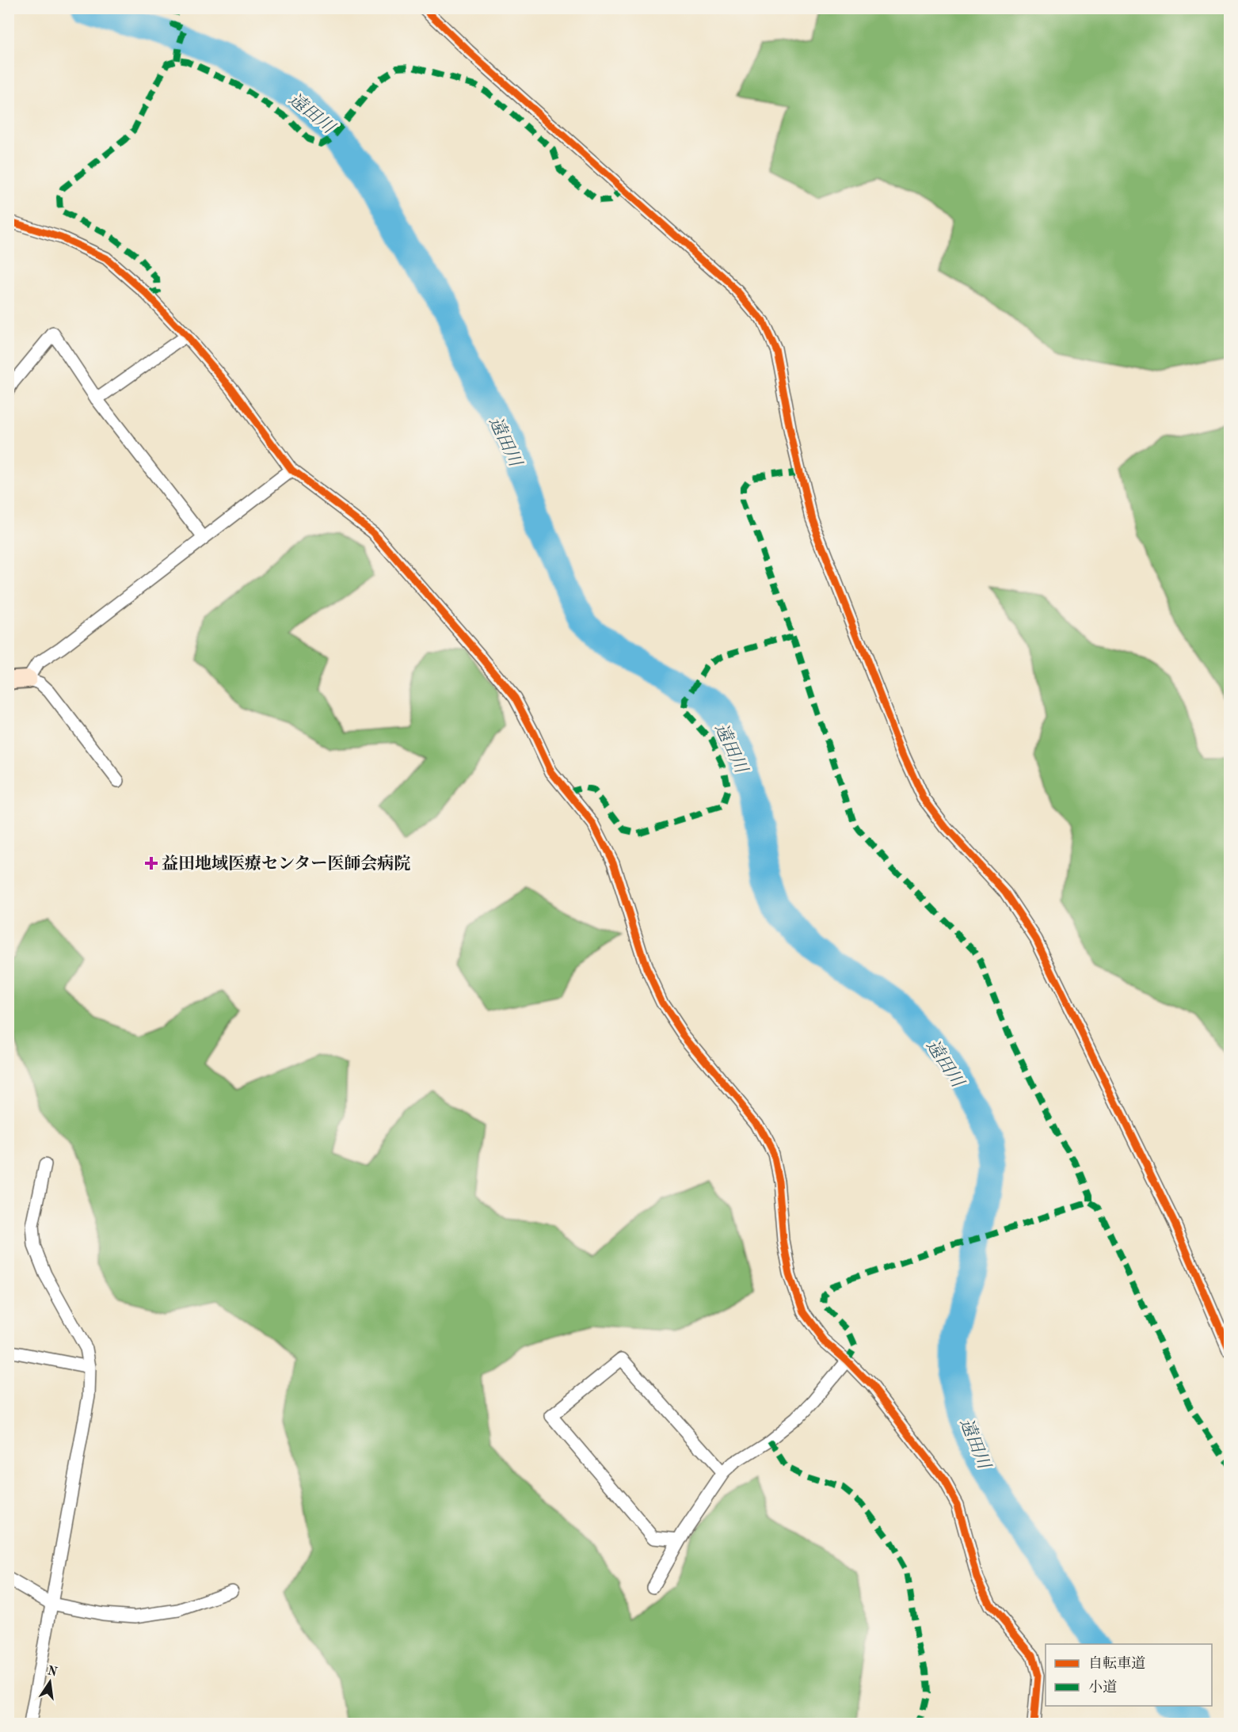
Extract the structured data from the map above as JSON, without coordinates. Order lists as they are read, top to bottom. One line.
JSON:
{"water":["遠田川"],"places":{"health":["益田地域医療センター医師会病院"]},"legend":["自転車道","小道"],"north":"top"}
